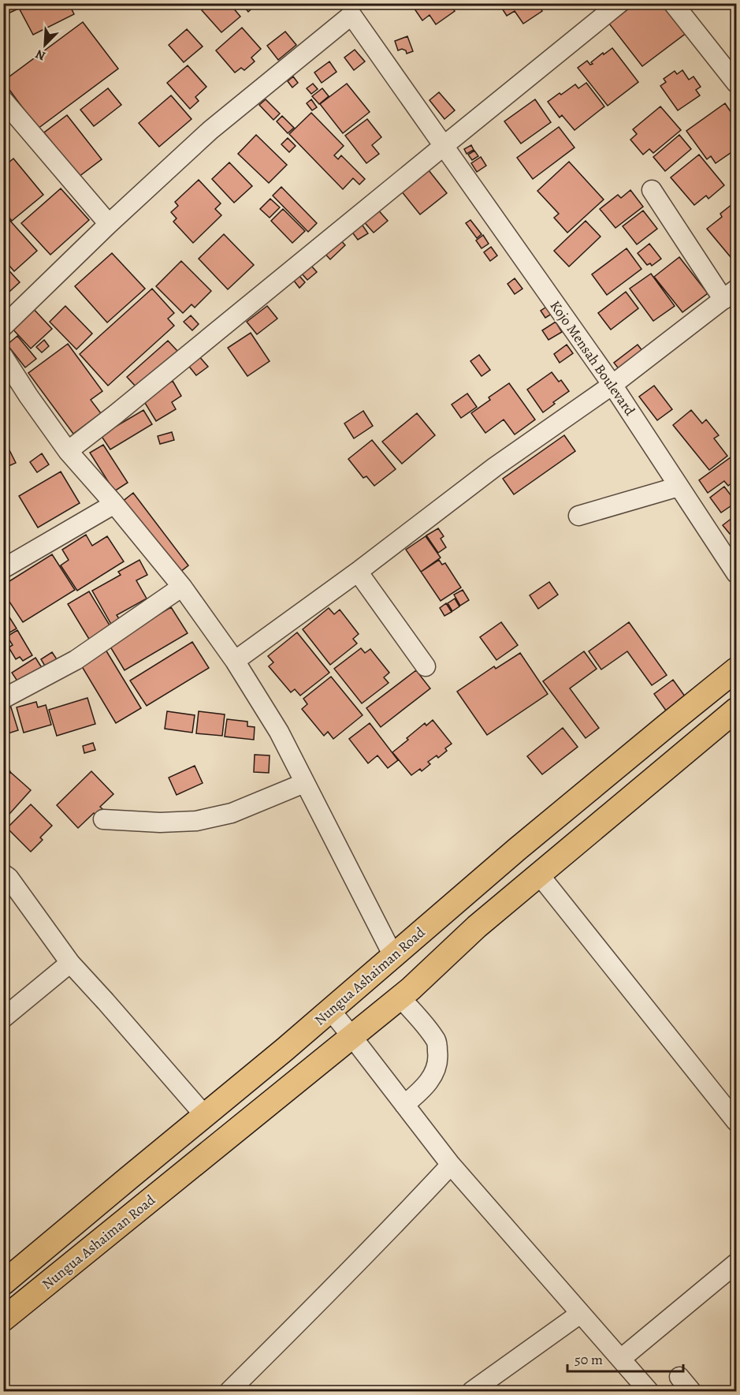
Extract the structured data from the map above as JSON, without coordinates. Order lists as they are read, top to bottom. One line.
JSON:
{"streets":{"main road":["Nungua Ashaiman Road"],"street":["Kojo Mensah Boulevard"]},"scale_bar":"50 m","north":"bottom left"}
